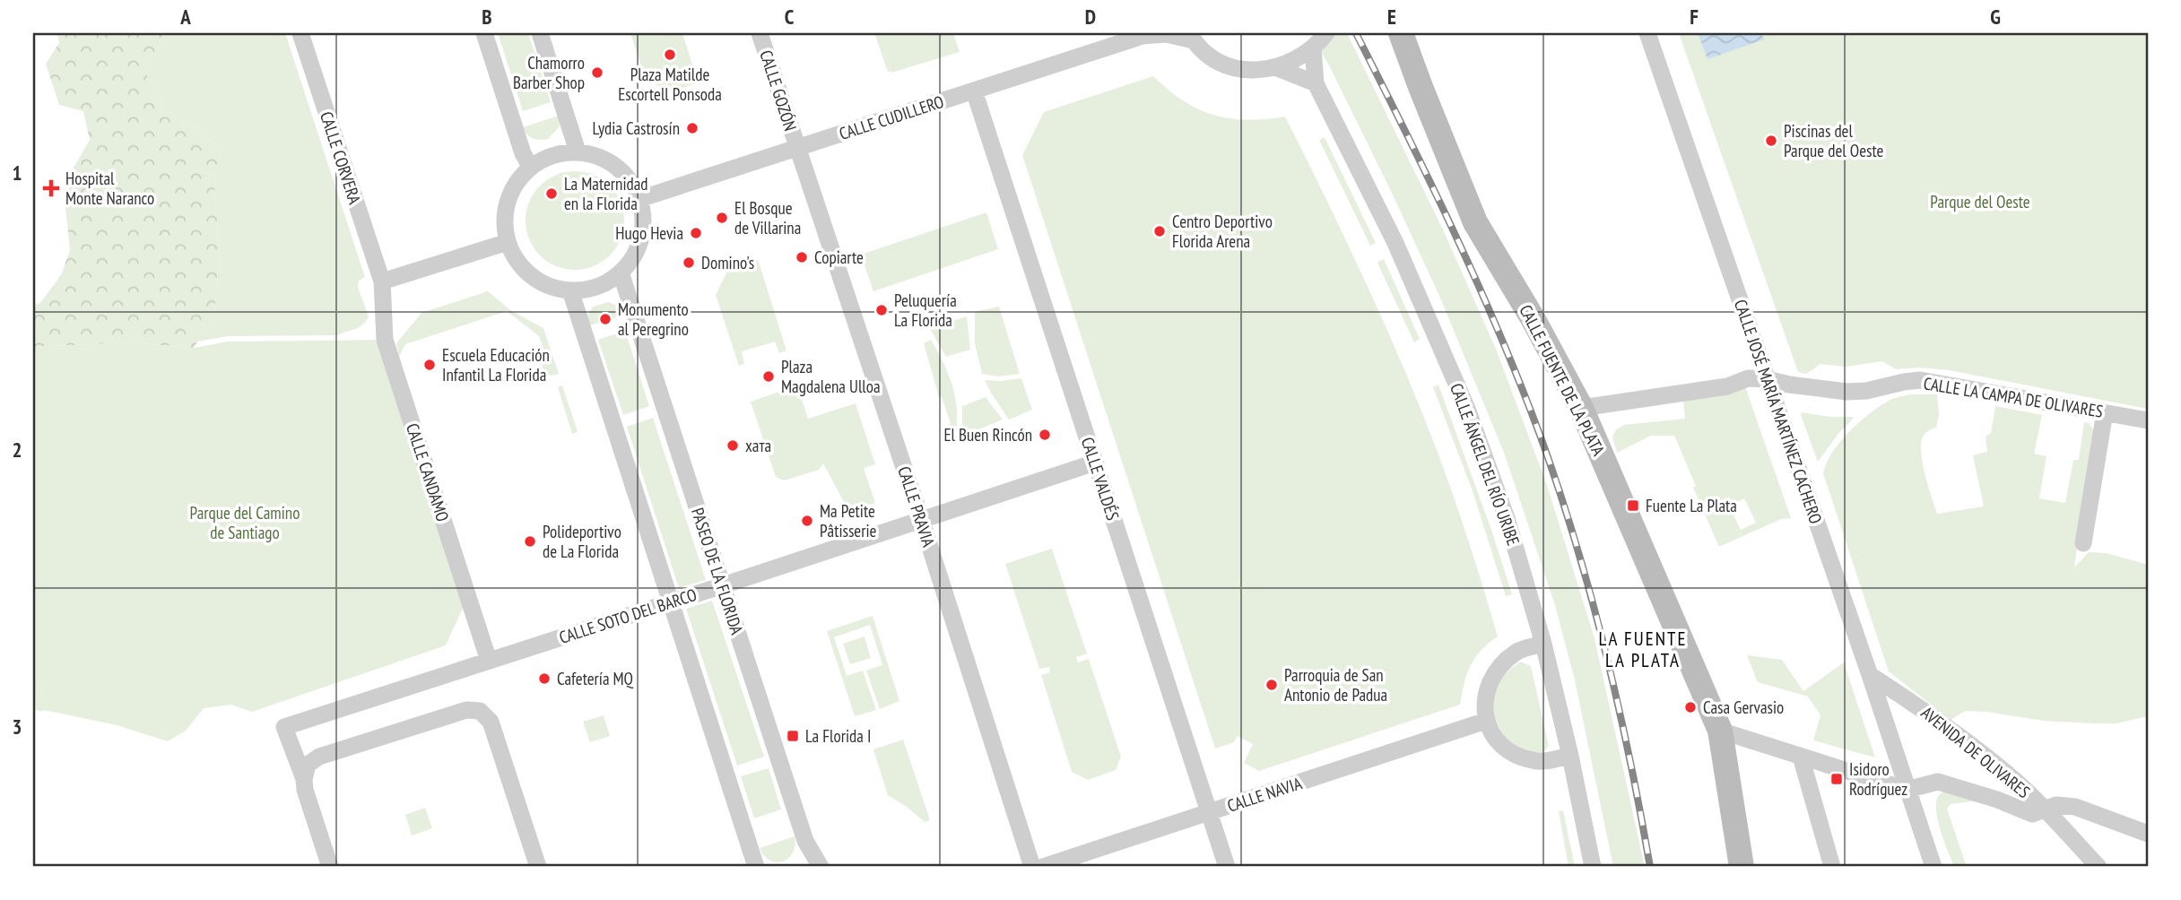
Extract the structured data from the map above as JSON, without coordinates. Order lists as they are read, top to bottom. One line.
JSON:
{"streets":{"main road":["CALLE FUENTE DE LA PLATA"],"street":["CALLE GOZÓN","CALLE CUDILLERO","CALLE CORVERA","CALLE LA CAMPA DE OLIVARES","CALLE JOSÉ MARÍA MARTÍNEZ CACHERO","CALLE ÁNGEL DEL RÍO URIBE","CALLE CANDAMO","CALLE VALDÉS","CALLE PRAVIA","PASEO DE LA FLORIDA","CALLE SOTO DEL BARCO","AVENIDA DE OLIVARES","CALLE NAVIA"]},"crossings":[["CALLE GOZÓN","CALLE CUDILLERO"],["CALLE GOZÓN","CALLE PRAVIA"],["CALLE CUDILLERO","CALLE VALDÉS"],["CALLE CUDILLERO","CALLE PRAVIA"],["CALLE CUDILLERO","PASEO DE LA FLORIDA"],["CALLE CORVERA","CALLE CANDAMO"],["CALLE FUENTE DE LA PLATA","CALLE LA CAMPA DE OLIVARES"],["CALLE LA CAMPA DE OLIVARES","CALLE JOSÉ MARÍA MARTÍNEZ CACHERO"],["CALLE JOSÉ MARÍA MARTÍNEZ CACHERO","AVENIDA DE OLIVARES"],["CALLE CANDAMO","CALLE SOTO DEL BARCO"],["CALLE VALDÉS","CALLE SOTO DEL BARCO"],["CALLE VALDÉS","CALLE NAVIA"],["CALLE PRAVIA","CALLE SOTO DEL BARCO"],["PASEO DE LA FLORIDA","CALLE SOTO DEL BARCO"]],"districts":["LA FUENTE LA PLATA"],"parks":["Parque del Oeste","Parque del Camino de Santiago"],"places":{"other":["Plaza Matilde Escortell Ponsoda","Chamorro Barber Shop","Lydia Castrosín","Piscinas del Parque del Oeste","La Maternidad en la Florida","El Bosque de Villarina","Centro Deportivo Florida Arena","Hugo Hevia","Copiarte","Domino's","Peluquería La Florida","Monumento al Peregrino","Escuela Educación Infantil La Florida","Plaza Magdalena Ulloa","El Buen Rincón","хата","Ma Petite Pâtisserie","Polideportivo de La Florida","Cafetería MQ","Parroquia de San Antonio de Padua","Casa Gervasio"],"health":["Hospital Monte Naranco"],"transit":["Fuente La Plata","La Florida I","Isidoro Rodríguez"]},"grid":{"columns":["A","B","C","D","E","F","G"],"rows":["1","2","3"]}}
